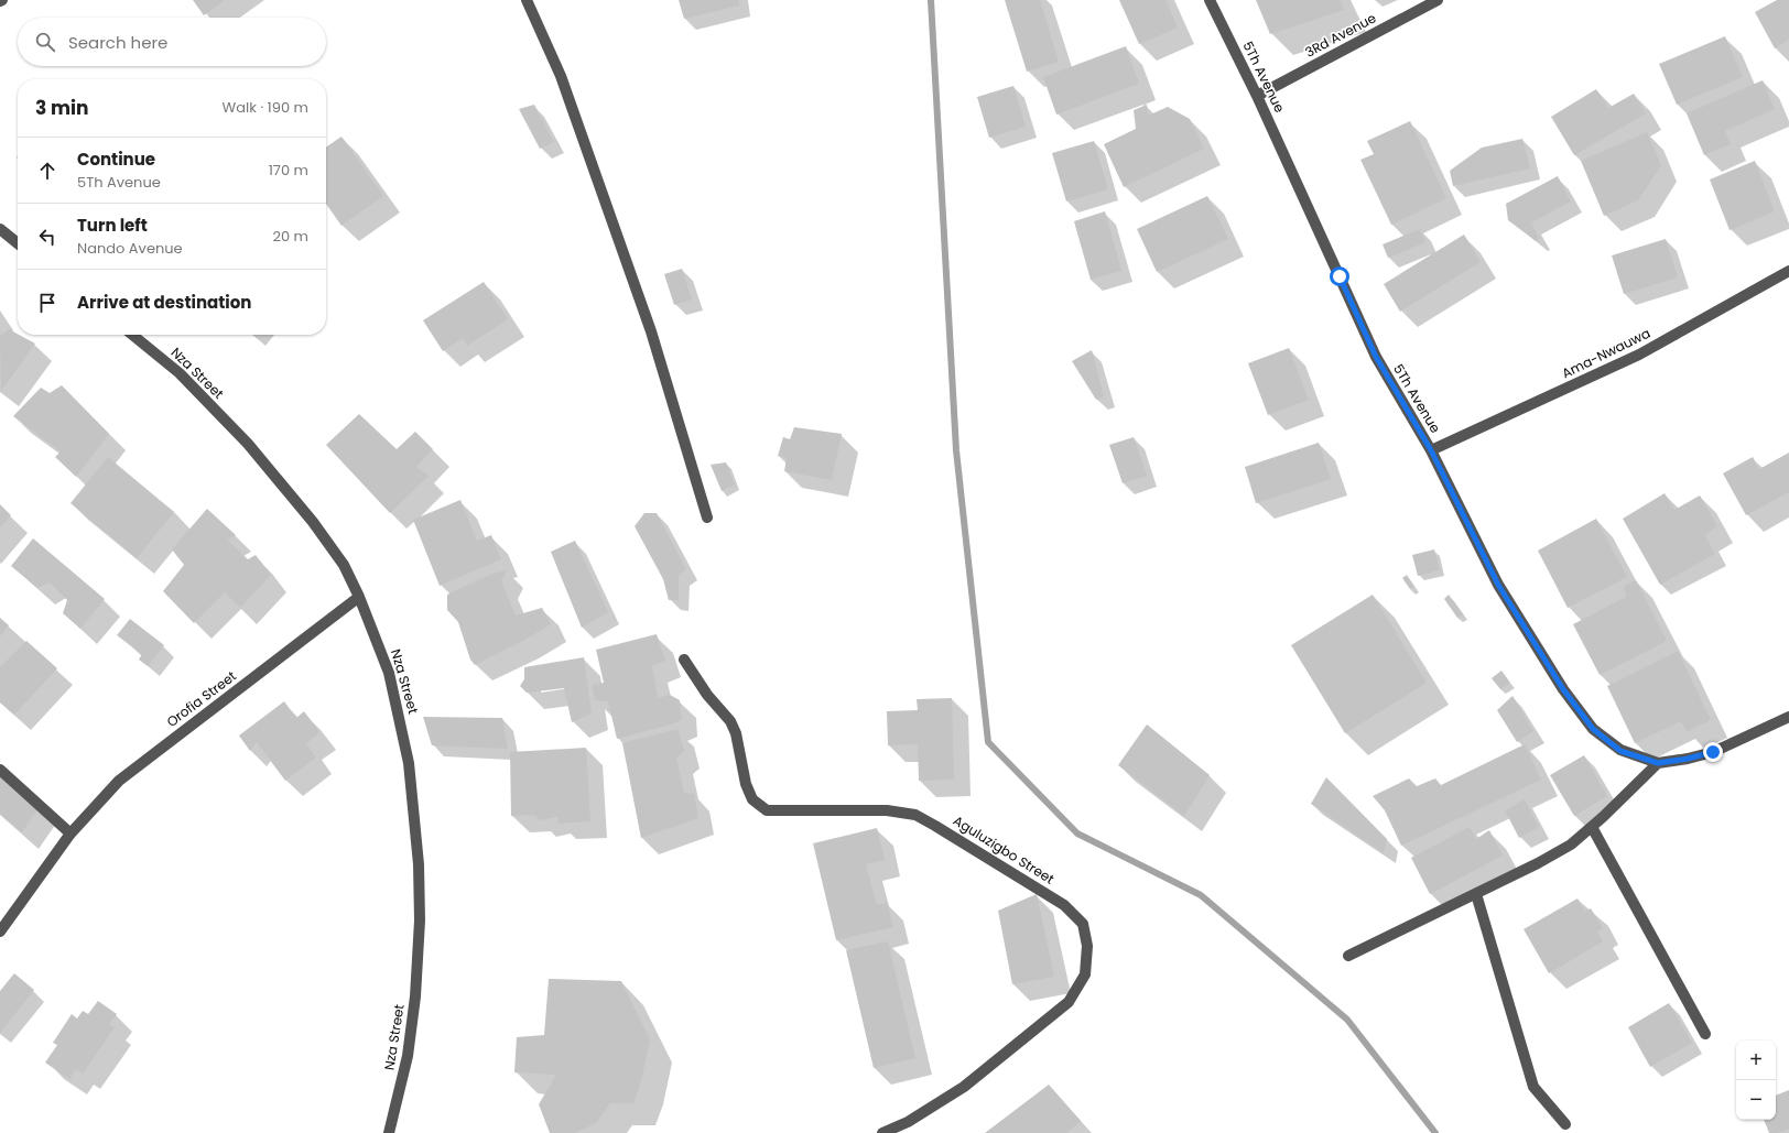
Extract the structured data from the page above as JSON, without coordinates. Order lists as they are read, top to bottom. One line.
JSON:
{"streets":{"street":["3Rd Avenue","5Th Avenue","Ama-Nwauwa","Nza Street","Orofia Street","Aguluzigbo Street"]},"crossings":[["3Rd Avenue","5Th Avenue"],["5Th Avenue","Ama-Nwauwa"],["Nza Street","Orofia Street"]],"page":{"search":"Search here","heading":["3 min","Walk · 190 m"],"list":[["Continue","5Th Avenue","170 m"],["Turn left","Nando Avenue","20 m"],"Arrive at destination"],"map_buttons":["+","−"]}}
